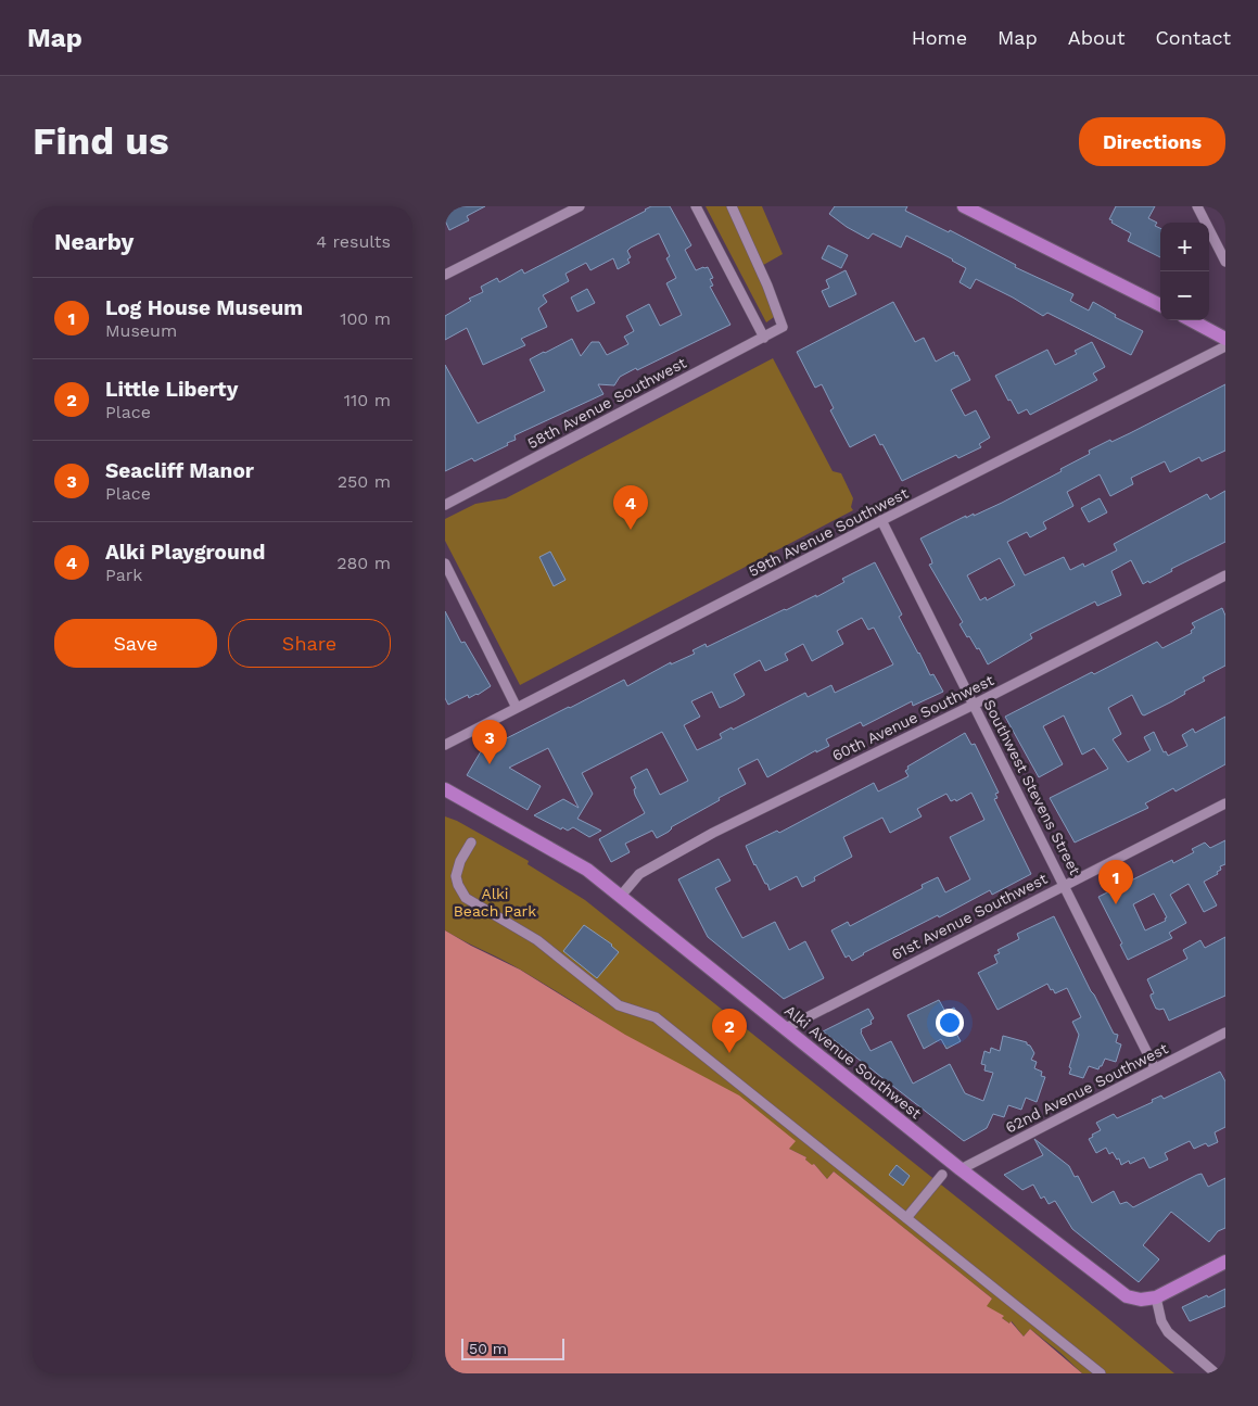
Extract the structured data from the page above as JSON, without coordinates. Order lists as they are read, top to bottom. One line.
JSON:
{"streets":{"main road":["Alki Avenue Southwest"],"street":["58th Avenue Southwest","59th Avenue Southwest","60th Avenue Southwest","Southwest Stevens Street","61st Avenue Southwest","62nd Avenue Southwest"]},"crossings":[["59th Avenue Southwest","Southwest Stevens Street"],["60th Avenue Southwest","Southwest Stevens Street"],["60th Avenue Southwest","Alki Avenue Southwest"],["Southwest Stevens Street","61st Avenue Southwest"],["Southwest Stevens Street","62nd Avenue Southwest"],["61st Avenue Southwest","Alki Avenue Southwest"],["Alki Avenue Southwest","62nd Avenue Southwest"]],"parks":["Alki Beach Park"],"scale_bar":"50 m","page":{"header":"Map","nav":["Home","Map","About","Contact"],"buttons":["Directions",["Save","Share"]],"title":"Find us","heading":["Nearby","4 results"],"map_buttons":["+","−"],"list":[{"mark":"1","name":"Log House Museum","note":"Museum","value":"100 m"},{"mark":"2","name":"Little Liberty","note":"Place","value":"110 m"},{"mark":"3","name":"Seacliff Manor","note":"Place","value":"250 m"},{"mark":"4","name":"Alki Playground","note":"Park","value":"280 m"}],"pins":["4","3","1","2"],"scale":"50 m"}}
